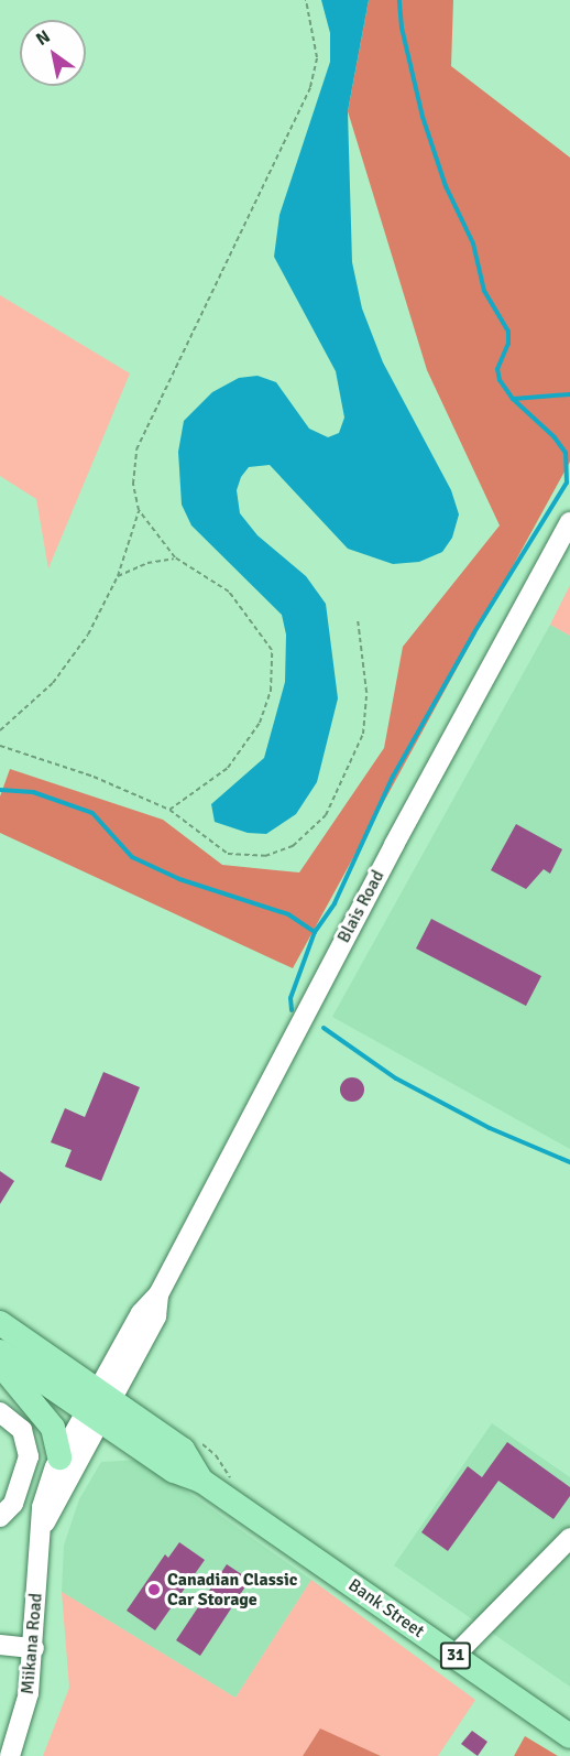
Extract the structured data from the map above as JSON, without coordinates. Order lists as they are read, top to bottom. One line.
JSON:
{"streets":{"main road":["Bank Street","31"],"street":["Blais Road","Miikana Road"]},"crossings":[["Blais Road","Bank Street"],["Blais Road","Miikana Road"],["Bank Street","Miikana Road"]],"places":["Canadian Classic Car Storage"],"north":"top left"}
